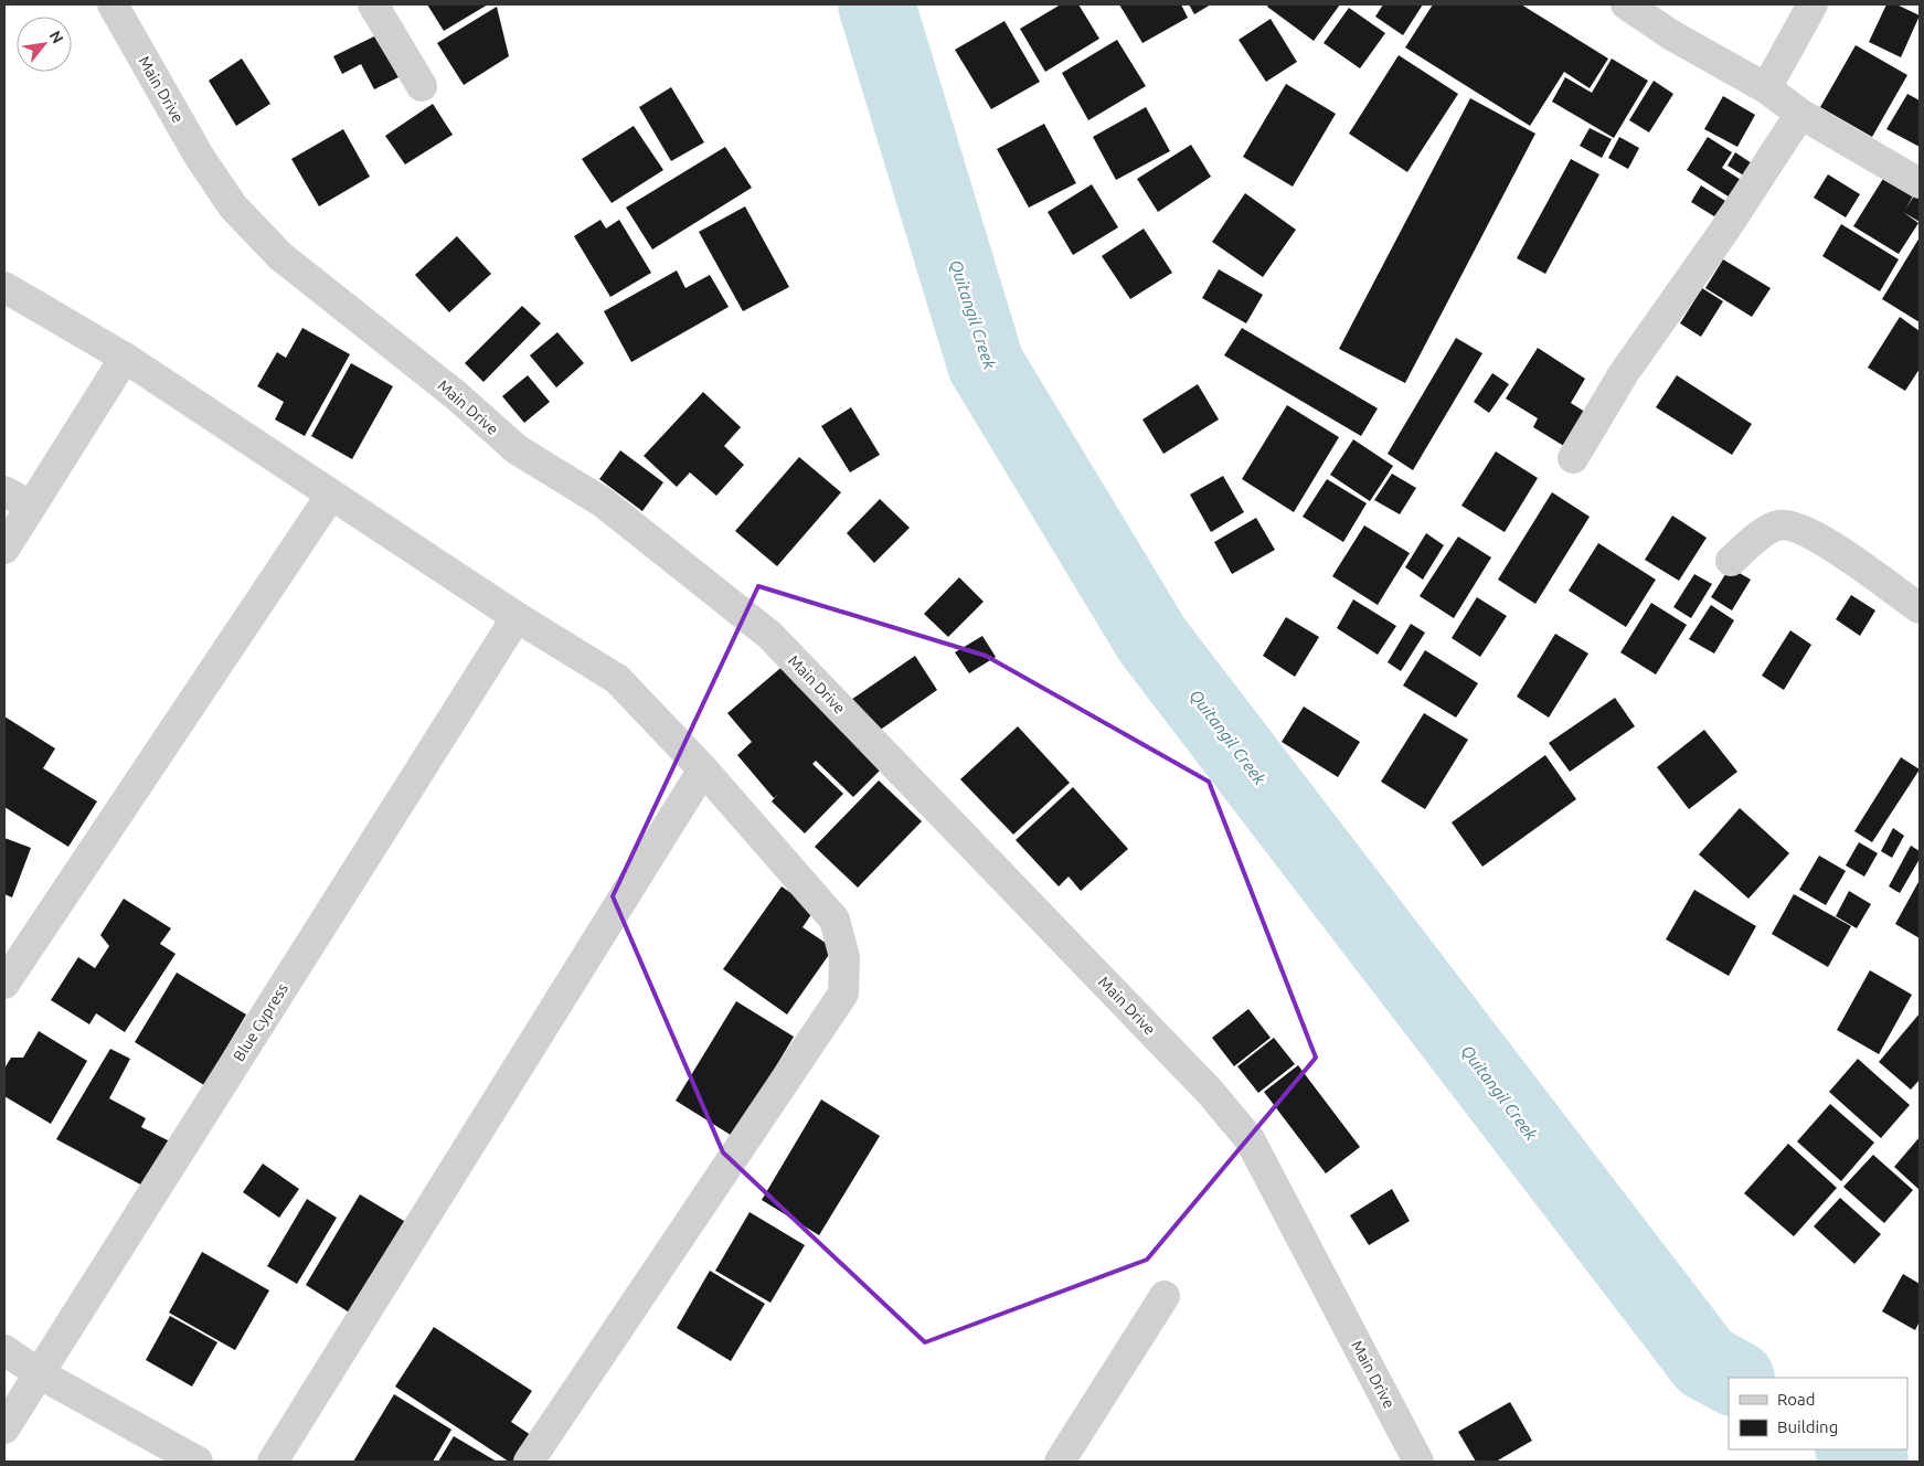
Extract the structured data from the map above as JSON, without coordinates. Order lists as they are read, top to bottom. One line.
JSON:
{"streets":{"street":["Main Drive","Blue Cypress"]},"water":["Quitangil Creek"],"legend":["Road","Building"],"north":"top right"}
